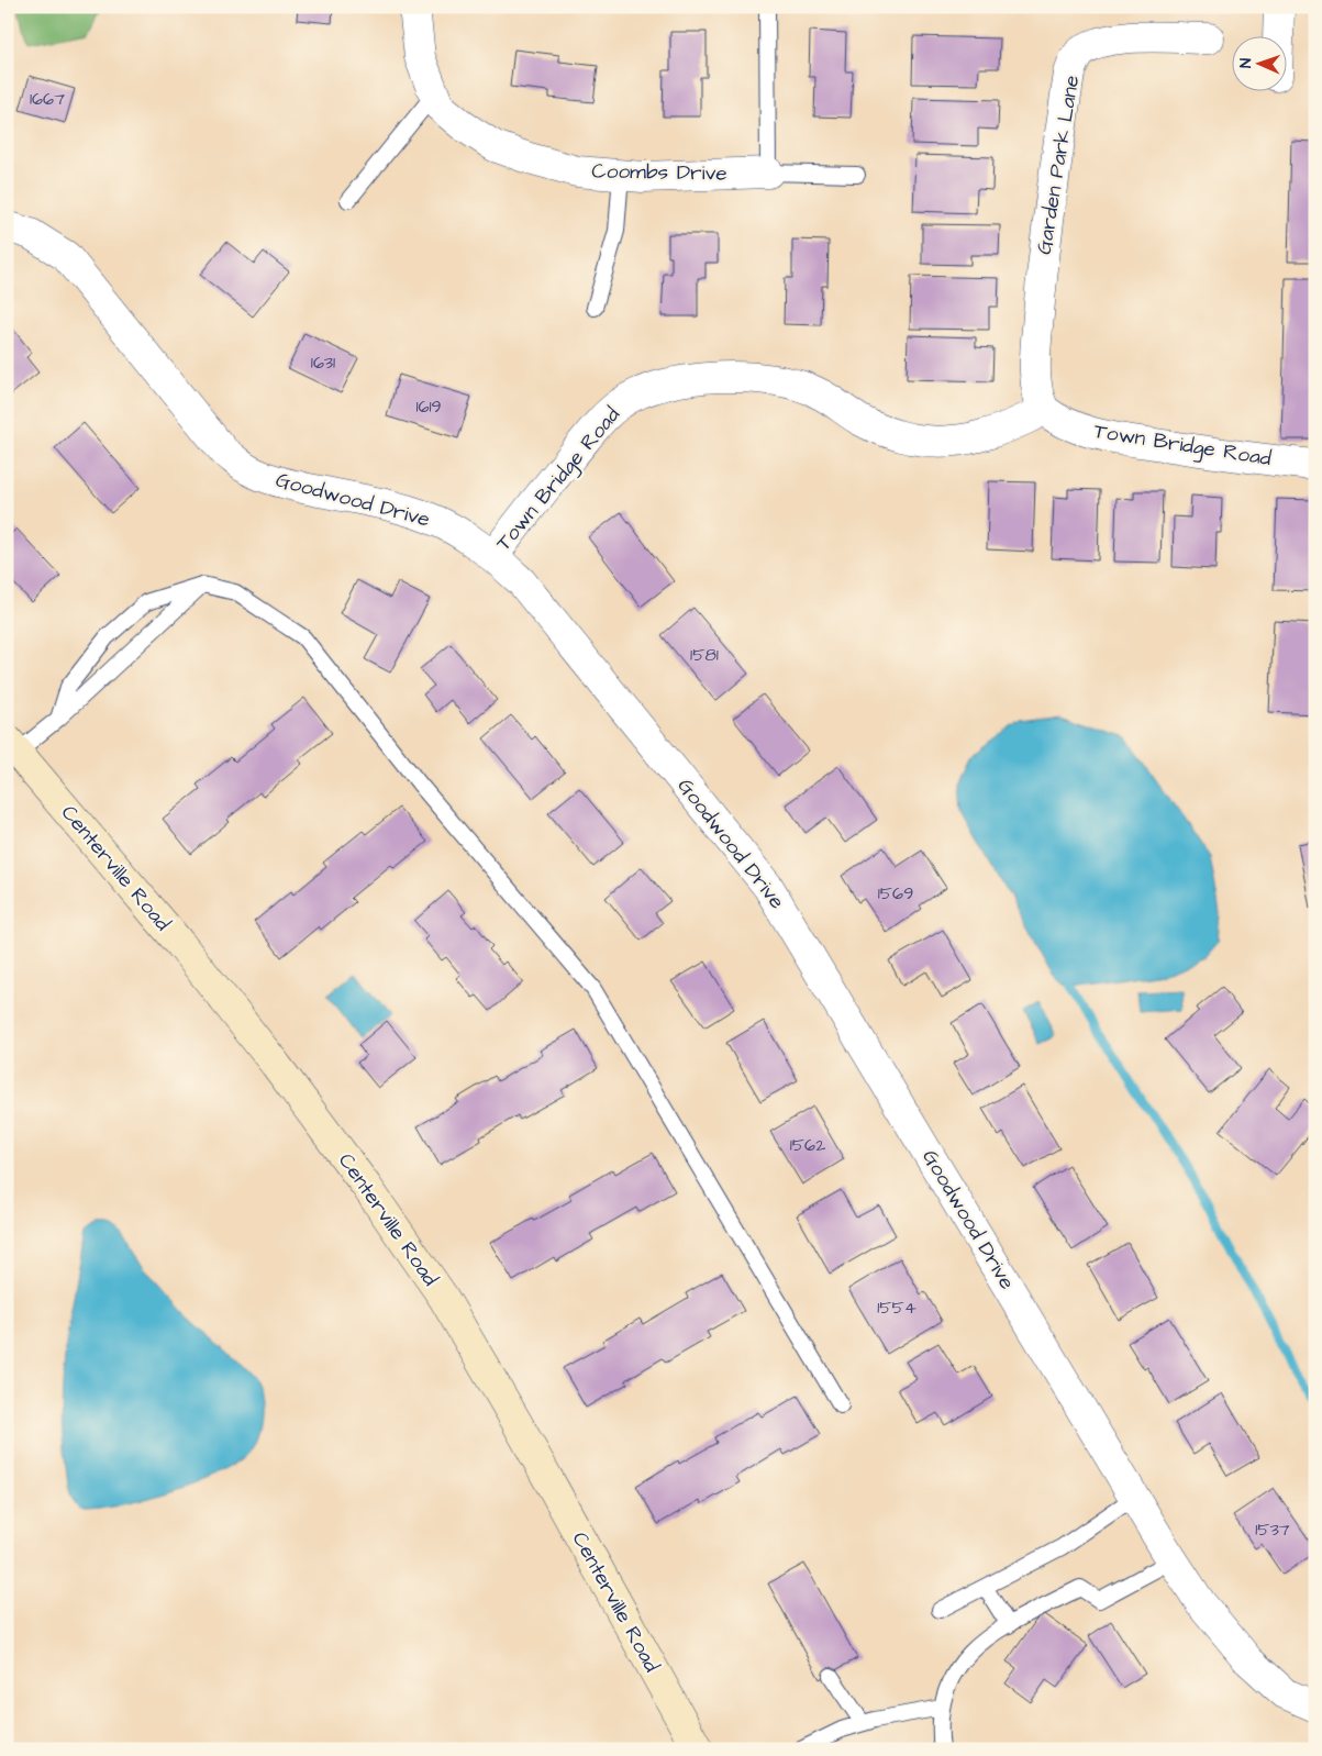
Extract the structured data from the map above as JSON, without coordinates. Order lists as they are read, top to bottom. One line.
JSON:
{"streets":{"main road":["Centerville Road"],"street":["Garden Park Lane","Coombs Drive","Town Bridge Road","Goodwood Drive"]},"crossings":[["Garden Park Lane","Town Bridge Road"],["Town Bridge Road","Goodwood Drive"]],"house_numbers":["1667","1631","1619","1581","1569","1562","1554","1537"],"north":"left"}
